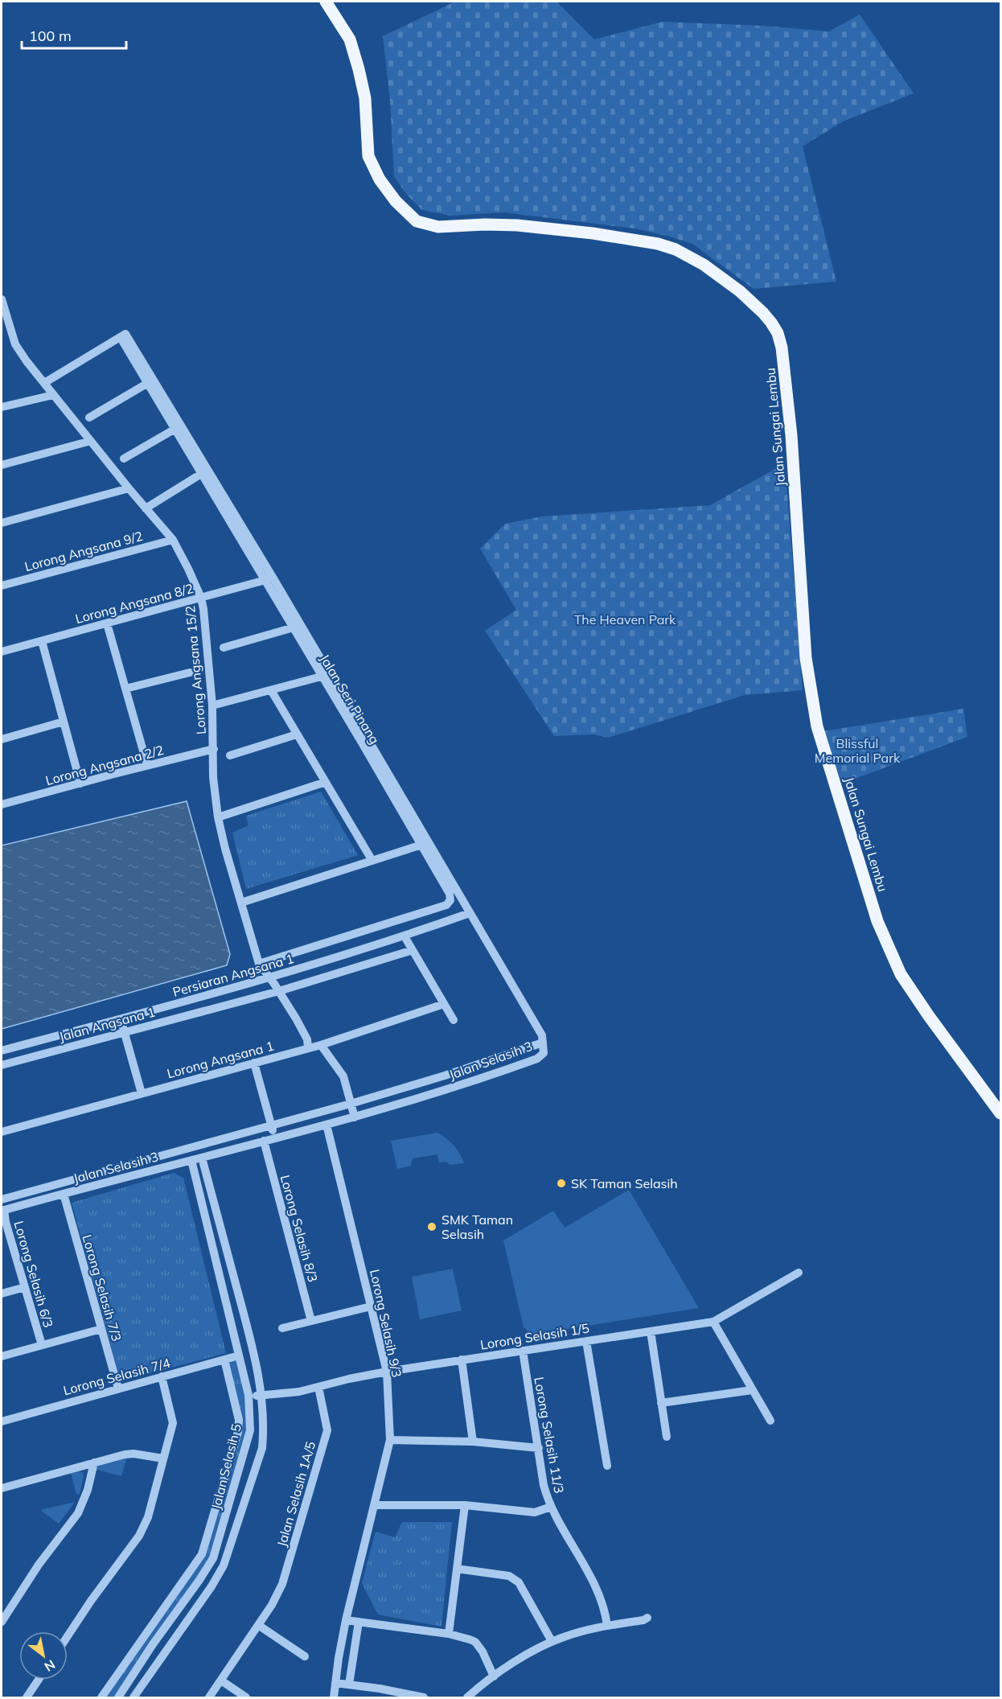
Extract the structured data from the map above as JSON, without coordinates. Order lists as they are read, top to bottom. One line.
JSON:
{"streets":{"main road":["Jalan Sungai Lembu"],"street":["Lorong Angsana 9/2","Lorong Angsana 8/2","Lorong Angsana 15/2","Jalan Seri Pinang","Lorong Angsana 2/2","Persiaran Angsana 1","Jalan Angsana 1","Lorong Angsana 1","Jalan Selasih 3","Lorong Selasih 8/3","Lorong Selasih 6/3","Lorong Selasih 7/3","Lorong Selasih 9/3","Lorong Selasih 1/5","Lorong Selasih 7/4","Lorong Selasih 11/3","Jalan Selasih 5","Jalan Selasih 1A/5"]},"crossings":[["Lorong Angsana 9/2","Lorong Angsana 15/2"],["Lorong Angsana 8/2","Lorong Angsana 15/2"],["Lorong Angsana 8/2","Jalan Seri Pinang"],["Lorong Angsana 15/2","Jalan Seri Pinang"],["Lorong Angsana 15/2","Lorong Angsana 2/2"],["Lorong Angsana 15/2","Persiaran Angsana 1"],["Lorong Angsana 15/2","Jalan Angsana 1"],["Lorong Angsana 15/2","Lorong Angsana 1"],["Jalan Seri Pinang","Persiaran Angsana 1"],["Jalan Seri Pinang","Jalan Selasih 3"],["Jalan Selasih 3","Lorong Selasih 8/3"],["Jalan Selasih 3","Lorong Selasih 6/3"],["Jalan Selasih 3","Lorong Selasih 7/3"],["Jalan Selasih 3","Lorong Selasih 9/3"],["Jalan Selasih 3","Jalan Selasih 5"],["Lorong Selasih 7/3","Lorong Selasih 7/4"],["Lorong Selasih 9/3","Lorong Selasih 1/5"],["Lorong Selasih 1/5","Lorong Selasih 11/3"],["Lorong Selasih 1/5","Jalan Selasih 5"],["Lorong Selasih 1/5","Jalan Selasih 1A/5"],["Lorong Selasih 7/4","Jalan Selasih 5"]],"parks":["The Heaven Park","Blissful Memorial Park"],"places":["SK Taman Selasih","SMK Taman Selasih"],"scale_bar":"100 m","north":"bottom right"}
